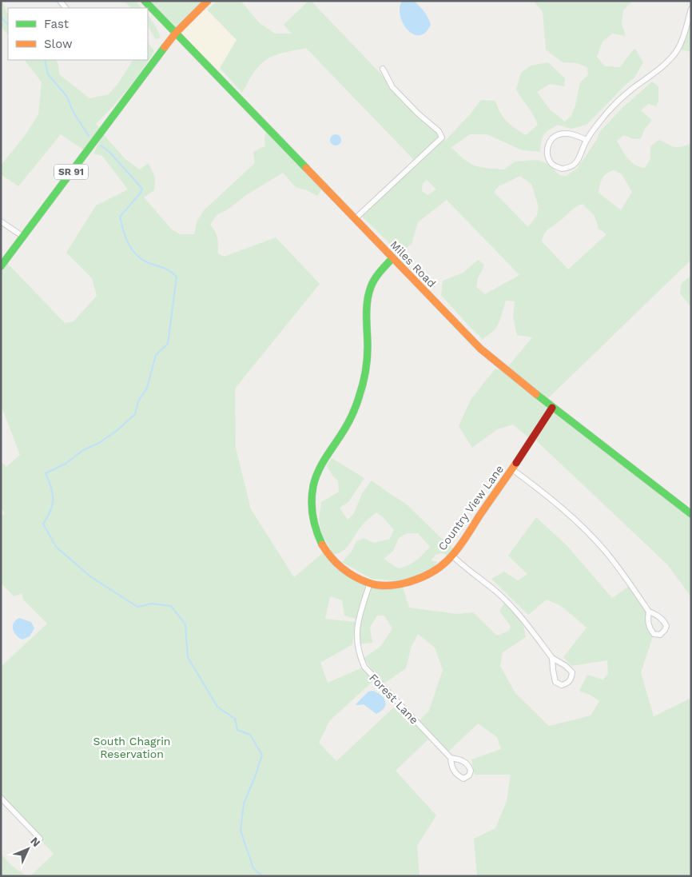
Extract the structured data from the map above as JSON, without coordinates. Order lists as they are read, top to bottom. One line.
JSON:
{"streets":{"main road":["SR 91","Miles Road","Country View Lane"],"street":["Forest Lane"]},"crossings":[["SR 91","Miles Road"],["Miles Road","Country View Lane"],["Country View Lane","Forest Lane"]],"parks":["South Chagrin Reservation"],"legend":["Fast","Slow"],"north":"top right"}
